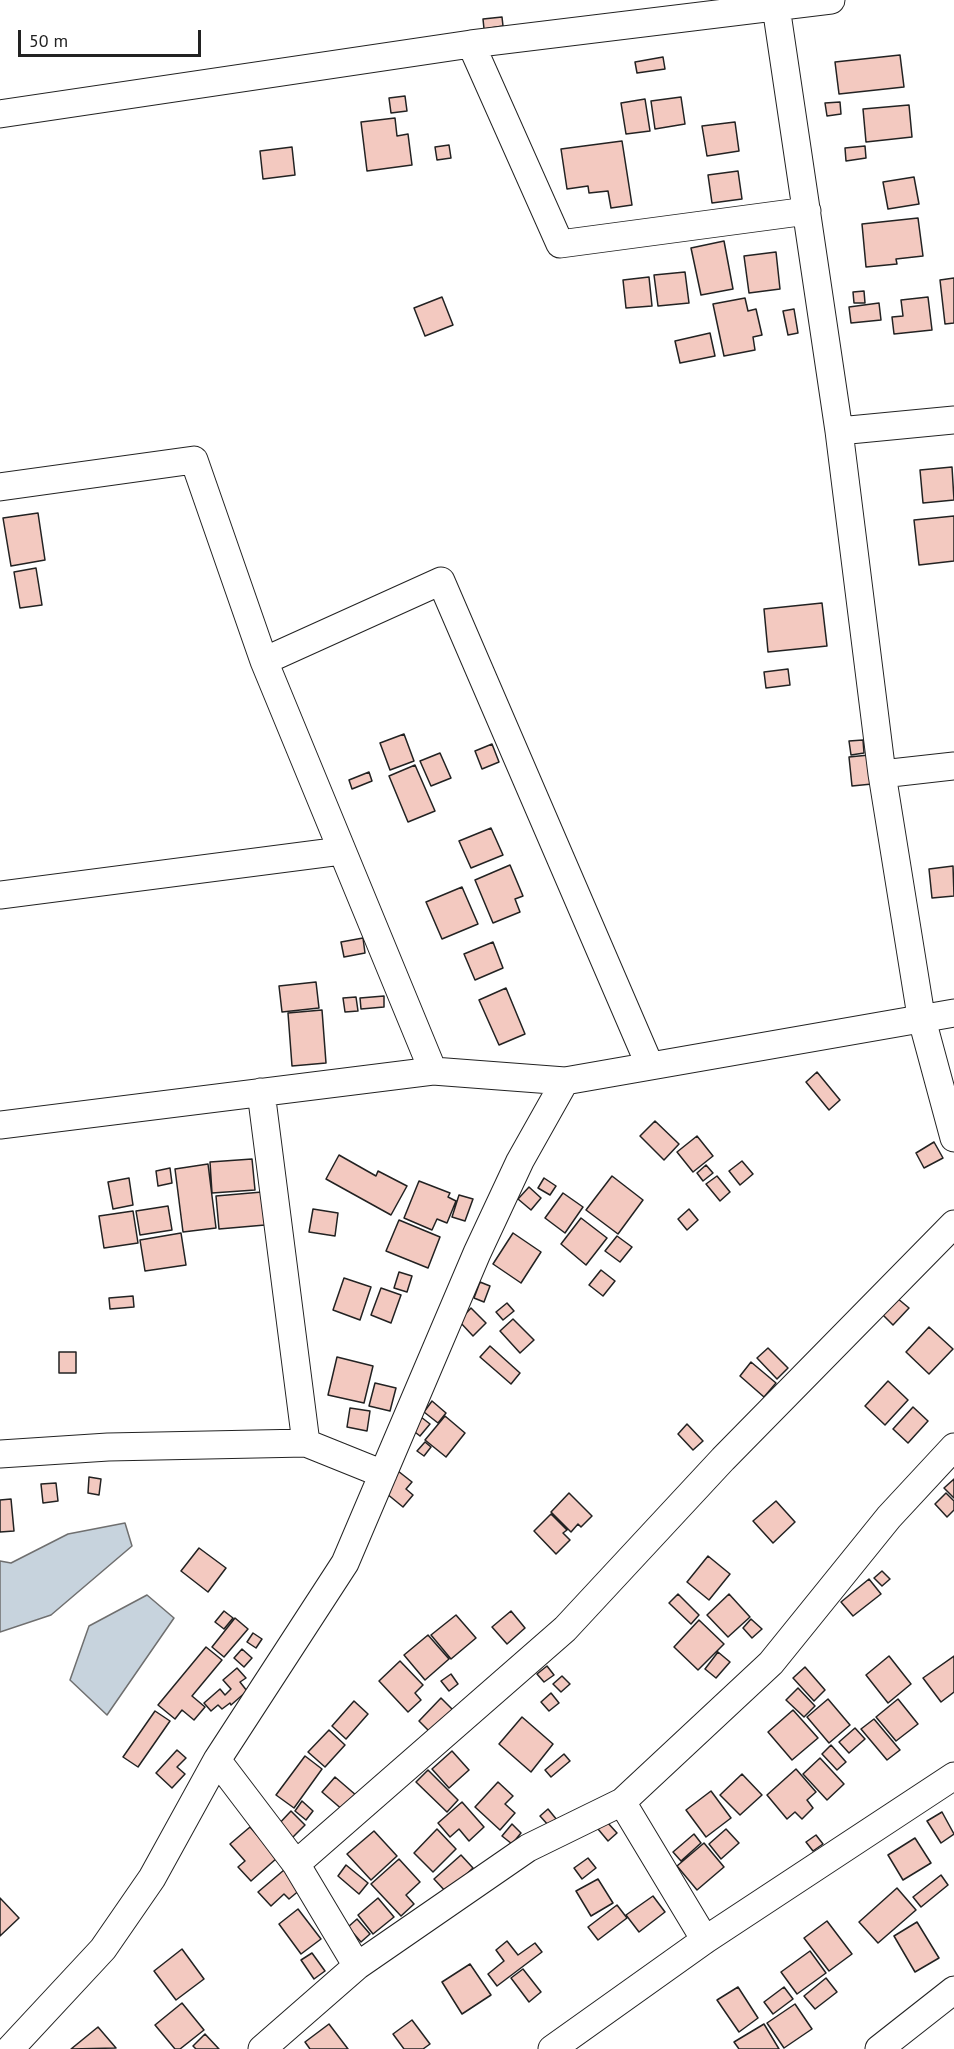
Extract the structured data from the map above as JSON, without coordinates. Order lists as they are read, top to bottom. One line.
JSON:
{"scale_bar":"50 m"}
